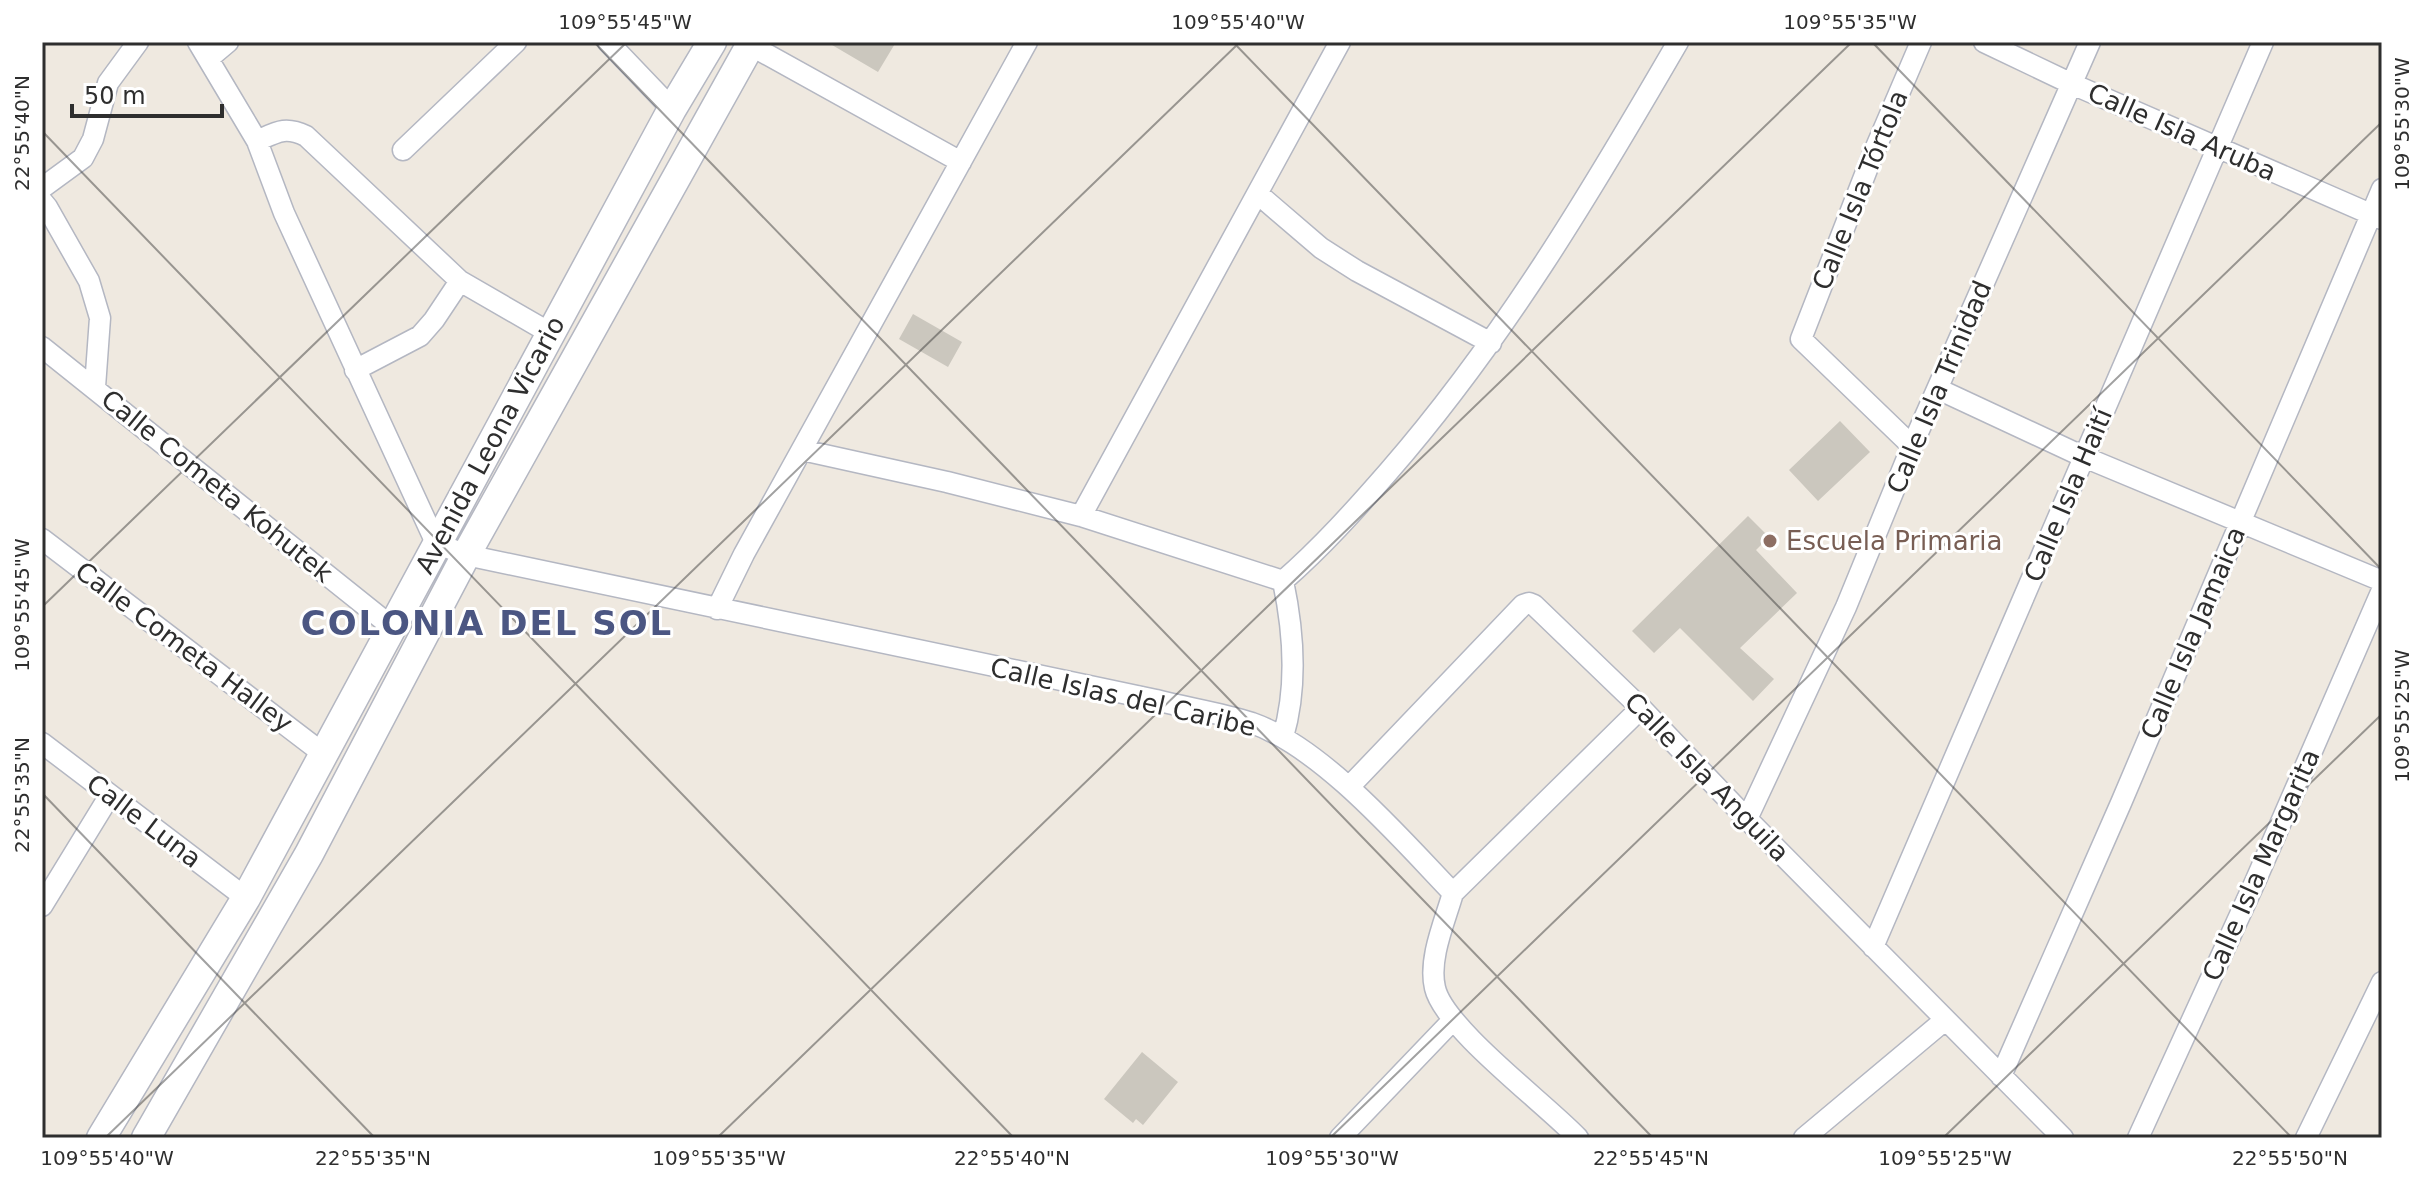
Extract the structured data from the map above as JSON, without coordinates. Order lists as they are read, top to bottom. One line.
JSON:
{"streets":{"street":["Calle Isla Aruba","Calle Isla Tórtola","Calle Isla Trinidad","Avenida Leona Vicario","Calle Cometa Kohutek","Calle Isla Haití","Calle Isla Jamaica","Calle Cometa Halley","Calle Islas del Caribe","Calle Isla Anguila","Calle Luna","Calle Isla Margarita"]},"crossings":[["Calle Isla Aruba","Calle Isla Trinidad"],["Calle Isla Aruba","Calle Isla Haití"],["Calle Isla Aruba","Calle Isla Jamaica"],["Calle Isla Tórtola","Calle Isla Trinidad"],["Calle Isla Trinidad","Calle Isla Anguila"],["Avenida Leona Vicario","Calle Cometa Kohutek"],["Avenida Leona Vicario","Calle Cometa Halley"],["Avenida Leona Vicario","Calle Islas del Caribe"],["Avenida Leona Vicario","Calle Luna"],["Calle Isla Haití","Calle Isla Anguila"],["Calle Isla Jamaica","Calle Isla Anguila"],["Calle Islas del Caribe","Calle Isla Anguila"]],"districts":["COLONIA DEL SOL"],"places":["Escuela Primaria"],"scale_bar":"50 m","coordinates":["109°55'45\"W","109°55'40\"W","109°55'35\"W","109°55'30\"W","22°55'40\"N","109°55'25\"W","22°55'35\"N","22°55'45\"N","22°55'50\"N"]}
